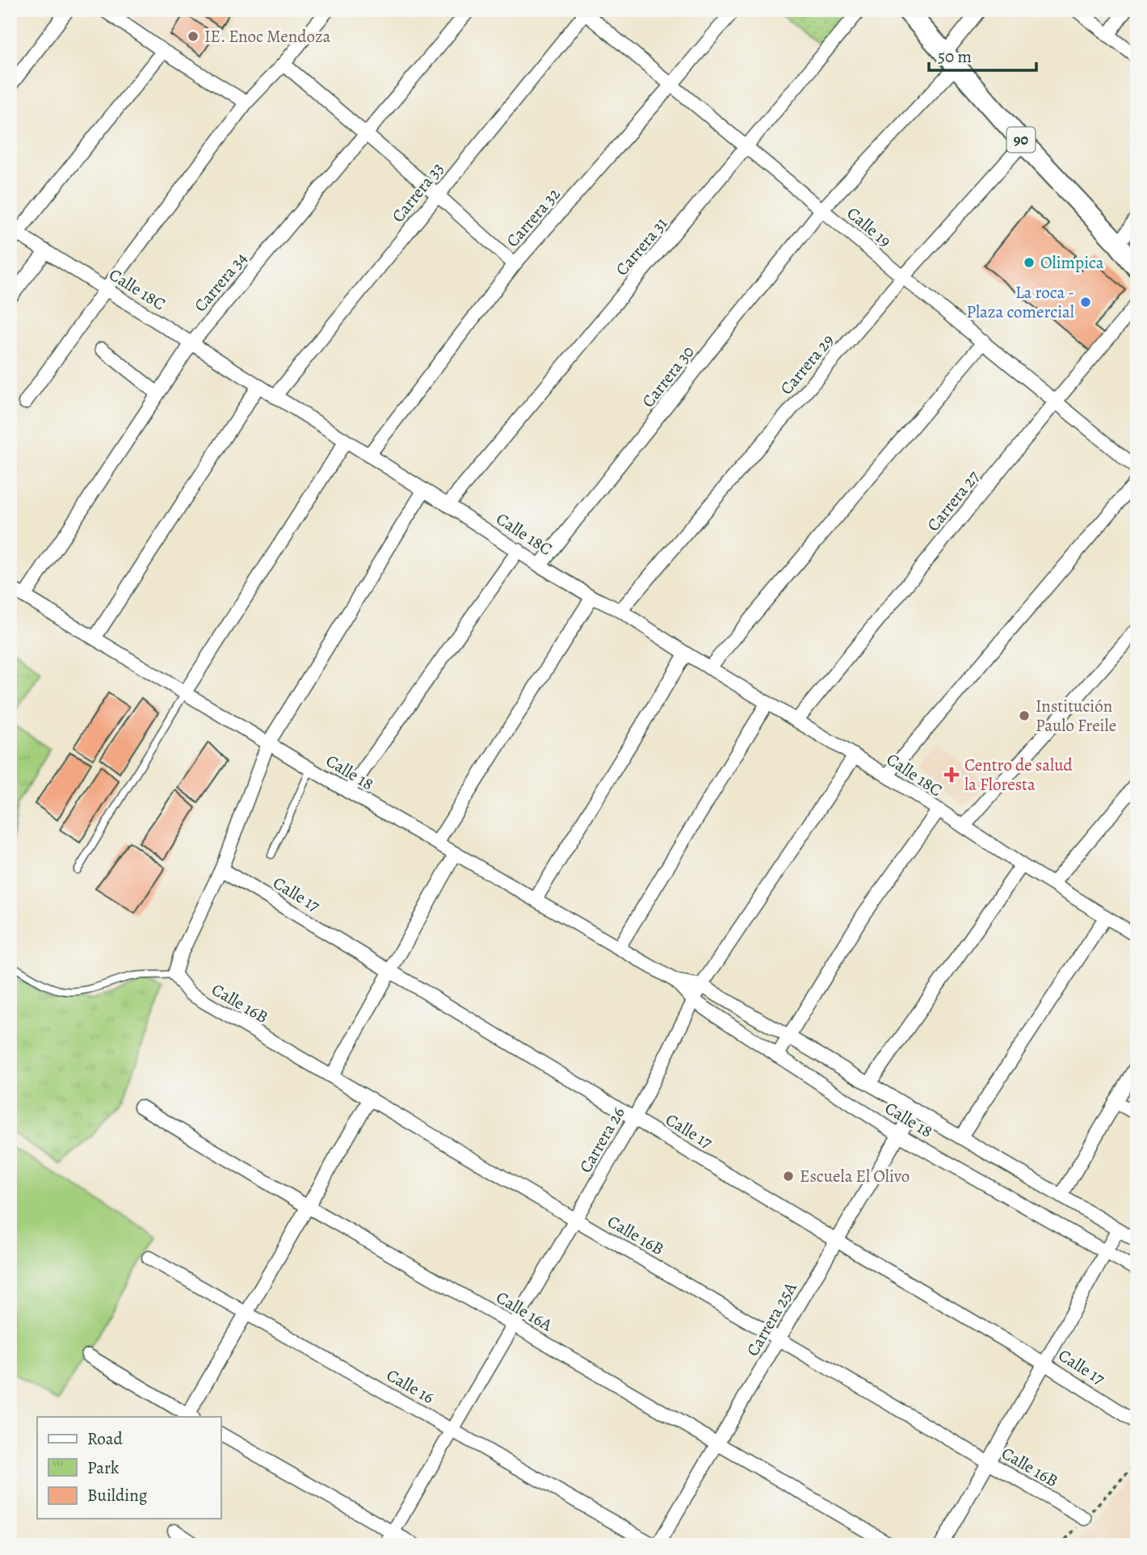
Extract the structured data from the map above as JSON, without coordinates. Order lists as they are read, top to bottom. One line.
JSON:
{"streets":{"main road":["90"],"street":["Carrera 33","Carrera 32","Calle 19","Carrera 31","Carrera 34","Calle 18C","Carrera 29","Carrera 30","Carrera 27","Calle 18","Calle 17","Calle 16B","Carrera 26","Calle 16A","Carrera 25A","Calle 16"]},"crossings":[["90","Carrera 29"],["90","Carrera 30"],["Carrera 33","Calle 19"],["Carrera 33","Calle 18C"],["Carrera 32","Calle 19"],["Carrera 32","Calle 18C"],["Calle 19","Carrera 31"],["Calle 19","Carrera 29"],["Calle 19","Carrera 30"],["Calle 19","Carrera 27"],["Carrera 31","Calle 18C"],["Carrera 34","Calle 18C"],["Carrera 34","Calle 18"],["Calle 18C","Carrera 29"],["Calle 18C","Carrera 30"],["Calle 18C","Carrera 27"],["Calle 18C","Carrera 26"],["Calle 18","Carrera 26"],["Calle 18","Carrera 25A"],["Calle 17","Carrera 26"],["Calle 17","Carrera 25A"],["Calle 16B","Carrera 26"],["Calle 16B","Carrera 25A"],["Carrera 26","Calle 16A"],["Carrera 26","Calle 16"],["Calle 16A","Carrera 25A"],["Carrera 25A","Calle 16"]],"places":{"other":["IE. Enoc Mendoza","Olimpica","La roca - Plaza comercial","Institución Paulo Freile","Escuela El Olivo"],"health":["Centro de salud la Floresta"]},"legend":["Road","Park","Building"],"scale_bar":"50 m"}
